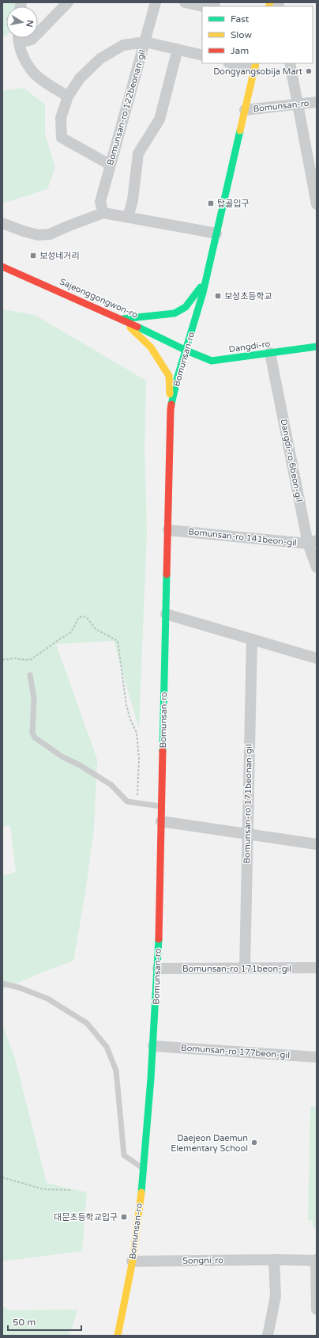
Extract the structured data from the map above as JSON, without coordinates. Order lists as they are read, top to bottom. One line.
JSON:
{"streets":{"main road":["Bomunsan-ro","Sajeonggongwon-ro","Dangdi-ro"],"street":["Bomunsan-ro 122beonan-gil","Dangdi-ro 6beon-gil","Bomunsan-ro 141beon-gil","Bomunsan-ro 171beonan-gil","Bomunsan-ro 171beon-gil","Bomunsan-ro 177beon-gil","Songni-ro"]},"crossings":[["Bomunsan-ro","Sajeonggongwon-ro"],["Bomunsan-ro","Dangdi-ro"],["Bomunsan-ro","Bomunsan-ro 141beon-gil"],["Bomunsan-ro","Bomunsan-ro 171beon-gil"],["Bomunsan-ro","Bomunsan-ro 177beon-gil"],["Bomunsan-ro","Songni-ro"],["Sajeonggongwon-ro","Dangdi-ro"],["Dangdi-ro","Dangdi-ro 6beon-gil"],["Dangdi-ro 6beon-gil","Bomunsan-ro 141beon-gil"],["Bomunsan-ro 171beonan-gil","Bomunsan-ro 171beon-gil"]],"places":{"other":["Dongyangsobija Mart","Daejeon Daemun Elementary School"],"transit":["탑골입구","보성네거리","보성초등학교","대문초등학교입구"]},"legend":["Fast","Slow","Jam"],"scale_bar":"50 m","north":"right"}
